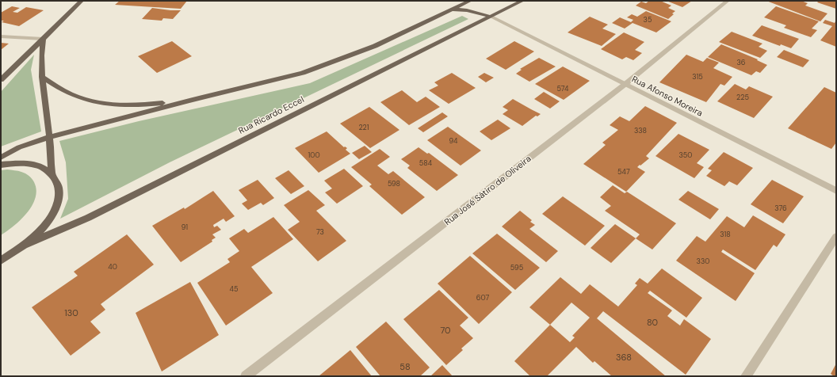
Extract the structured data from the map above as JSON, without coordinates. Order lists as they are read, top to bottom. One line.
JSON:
{"streets":{"main road":["Rua Ricardo Eccel"],"street":["Rua Afonso Moreira","Rua José Sátiro de Oliveira"]},"crossings":[["Rua Afonso Moreira","Rua Ricardo Eccel"],["Rua Afonso Moreira","Rua José Sátiro de Oliveira"]],"house_numbers":["35","36","315","574","225","221","338","94","100","350","584","547","598","376","91","73","318","330","40","595","45","607","130","80","70","368","58"]}
